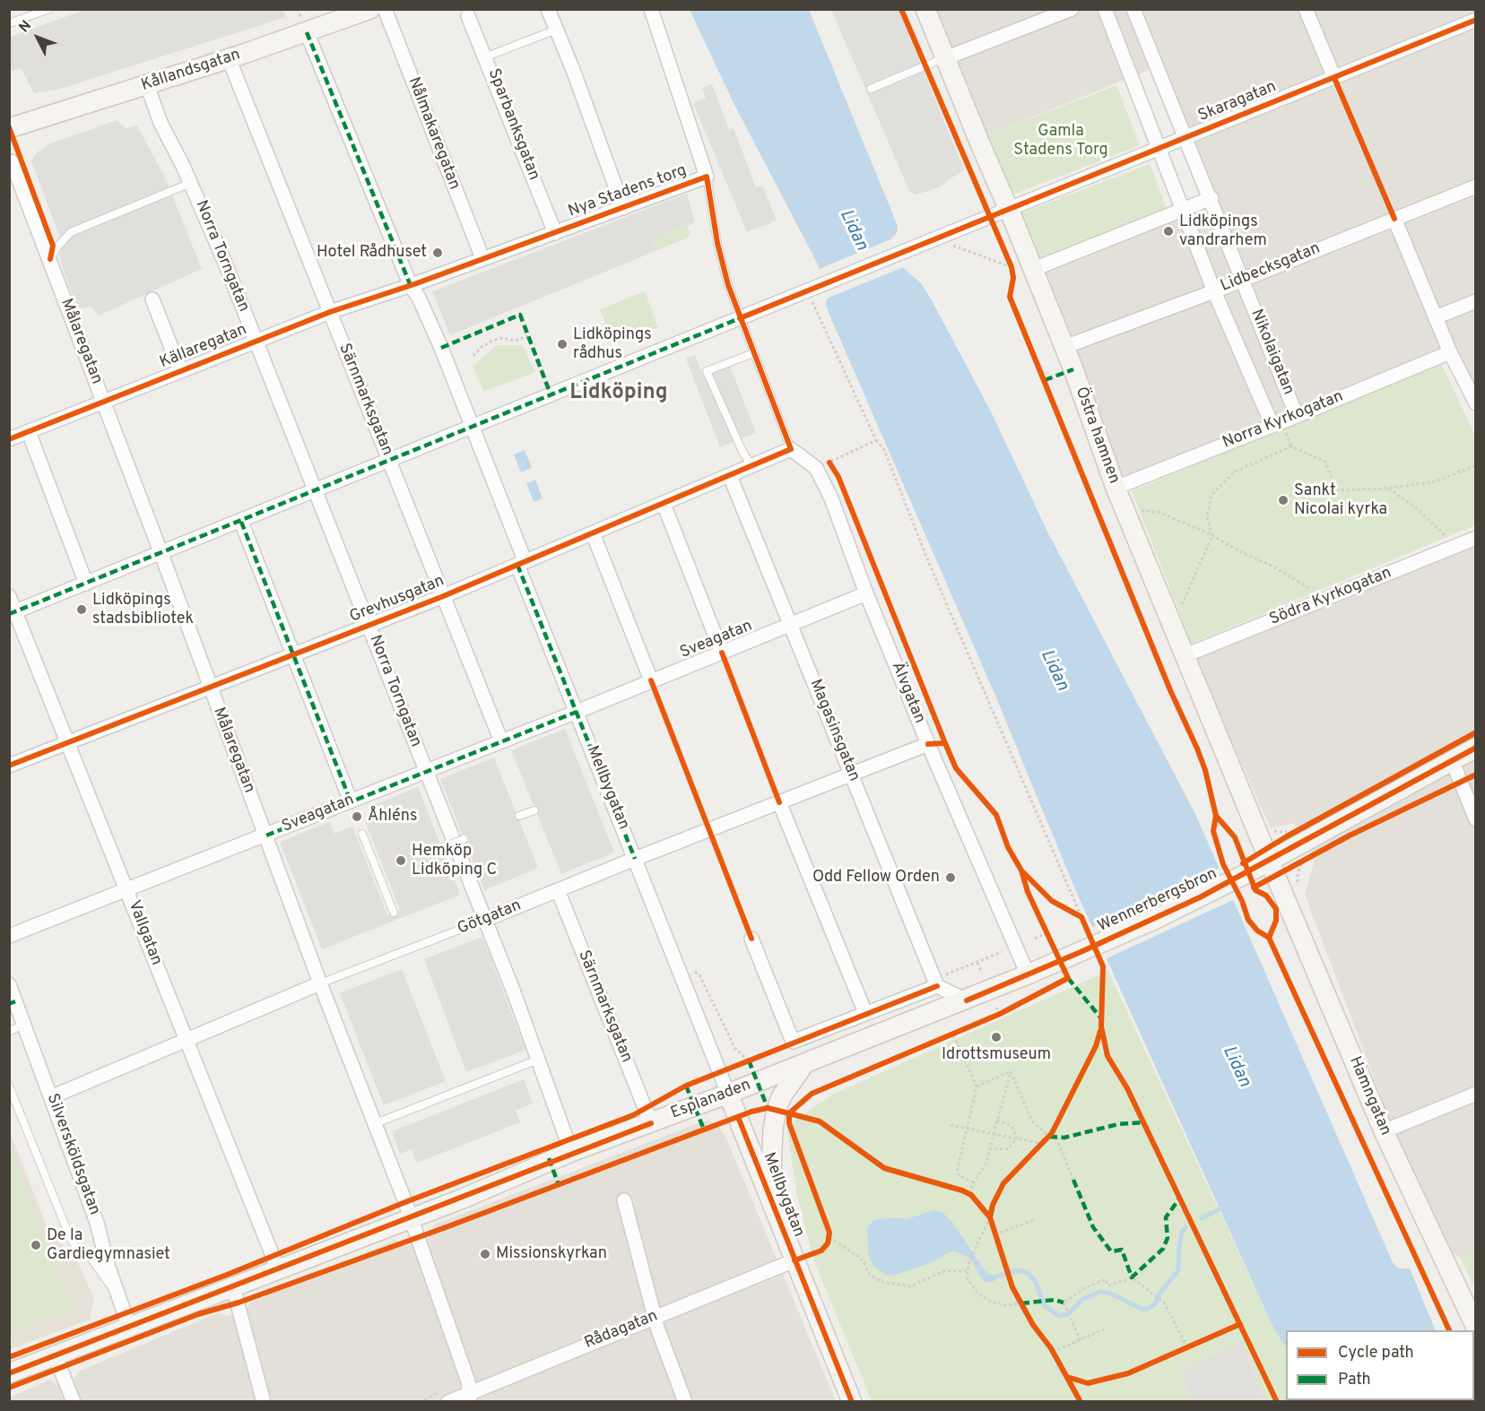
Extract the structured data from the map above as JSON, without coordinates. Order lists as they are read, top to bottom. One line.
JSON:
{"streets":{"street":["Kållandsgatan","Skaragatan","Sparbanksgatan","Nålmakaregatan","Nya Stadens torg","Norra Torngatan","Lidbecksgatan","Målaregatan","Källaregatan","Nikolaigatan","Särnmarksgatan","Norra Kyrkogatan","Östra hamnen","Södra Kyrkogatan","Grevhusgatan","Sveagatan","Älvgatan","Magasinsgatan","Mellbygatan","Wennerbergsbron","Götgatan","Vallgatan","Hamngatan","Esplanaden","Silversköldsgatan","Rådagatan"]},"crossings":[["Kållandsgatan","Norra Torngatan"],["Kållandsgatan","Särnmarksgatan"],["Kållandsgatan","Mellbygatan"],["Skaragatan","Nya Stadens torg"],["Skaragatan","Norra Torngatan"],["Skaragatan","Målaregatan"],["Skaragatan","Särnmarksgatan"],["Skaragatan","Östra hamnen"],["Skaragatan","Mellbygatan"],["Skaragatan","Vallgatan"],["Sparbanksgatan","Nya Stadens torg"],["Nålmakaregatan","Nya Stadens torg"],["Nya Stadens torg","Källaregatan"],["Nya Stadens torg","Grevhusgatan"],["Nya Stadens torg","Älvgatan"],["Nya Stadens torg","Mellbygatan"],["Norra Torngatan","Källaregatan"],["Norra Torngatan","Grevhusgatan"],["Norra Torngatan","Sveagatan"],["Norra Torngatan","Götgatan"],["Norra Torngatan","Esplanaden"],["Lidbecksgatan","Nikolaigatan"],["Lidbecksgatan","Östra hamnen"],["Målaregatan","Källaregatan"],["Målaregatan","Grevhusgatan"],["Målaregatan","Sveagatan"],["Målaregatan","Götgatan"],["Målaregatan","Esplanaden"],["Målaregatan","Rådagatan"],["Källaregatan","Särnmarksgatan"],["Källaregatan","Mellbygatan"],["Nikolaigatan","Norra Kyrkogatan"],["Särnmarksgatan","Grevhusgatan"],["Särnmarksgatan","Sveagatan"],["Särnmarksgatan","Götgatan"],["Särnmarksgatan","Esplanaden"],["Norra Kyrkogatan","Östra hamnen"],["Östra hamnen","Södra Kyrkogatan"],["Östra hamnen","Wennerbergsbron"],["Östra hamnen","Hamngatan"],["Grevhusgatan","Älvgatan"],["Grevhusgatan","Magasinsgatan"],["Grevhusgatan","Mellbygatan"],["Grevhusgatan","Vallgatan"],["Sveagatan","Älvgatan"],["Sveagatan","Magasinsgatan"],["Sveagatan","Mellbygatan"],["Sveagatan","Vallgatan"],["Älvgatan","Götgatan"],["Älvgatan","Esplanaden"],["Magasinsgatan","Götgatan"],["Mellbygatan","Götgatan"],["Mellbygatan","Esplanaden"],["Mellbygatan","Rådagatan"],["Wennerbergsbron","Hamngatan"],["Wennerbergsbron","Esplanaden"],["Götgatan","Vallgatan"],["Götgatan","Silversköldsgatan"],["Vallgatan","Esplanaden"],["Esplanaden","Silversköldsgatan"]],"districts":["Lidköping"],"water":["Lidan"],"parks":["Gamla Stadens Torg"],"places":["Lidköpings vandrarhem","Hotel Rådhuset","Lidköpings rådhus","Sankt Nicolai kyrka","Lidköpings stadsbibliotek","Åhléns","Hemköp Lidköping C","Odd Fellow Orden","Idrottsmuseum","De la Gardiegymnasiet","Missionskyrkan"],"legend":["Cycle path","Path"],"north":"top left"}
